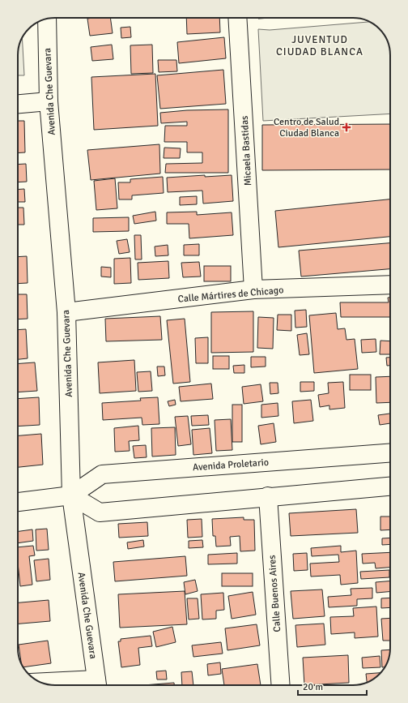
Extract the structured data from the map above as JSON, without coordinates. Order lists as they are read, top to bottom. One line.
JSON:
{"streets":{"street":["Avenida Che Guevara","Micaela Bastidas","Calle Mártires de Chicago","Avenida Proletario","Calle Buenos Aires"]},"crossings":[["Avenida Che Guevara","Calle Mártires de Chicago"],["Avenida Che Guevara","Avenida Proletario"],["Micaela Bastidas","Calle Mártires de Chicago"]],"districts":["JUVENTUD CIUDAD BLANCA"],"places":{"health":["Centro de Salud Ciudad Blanca"]},"scale_bar":"20 m"}
